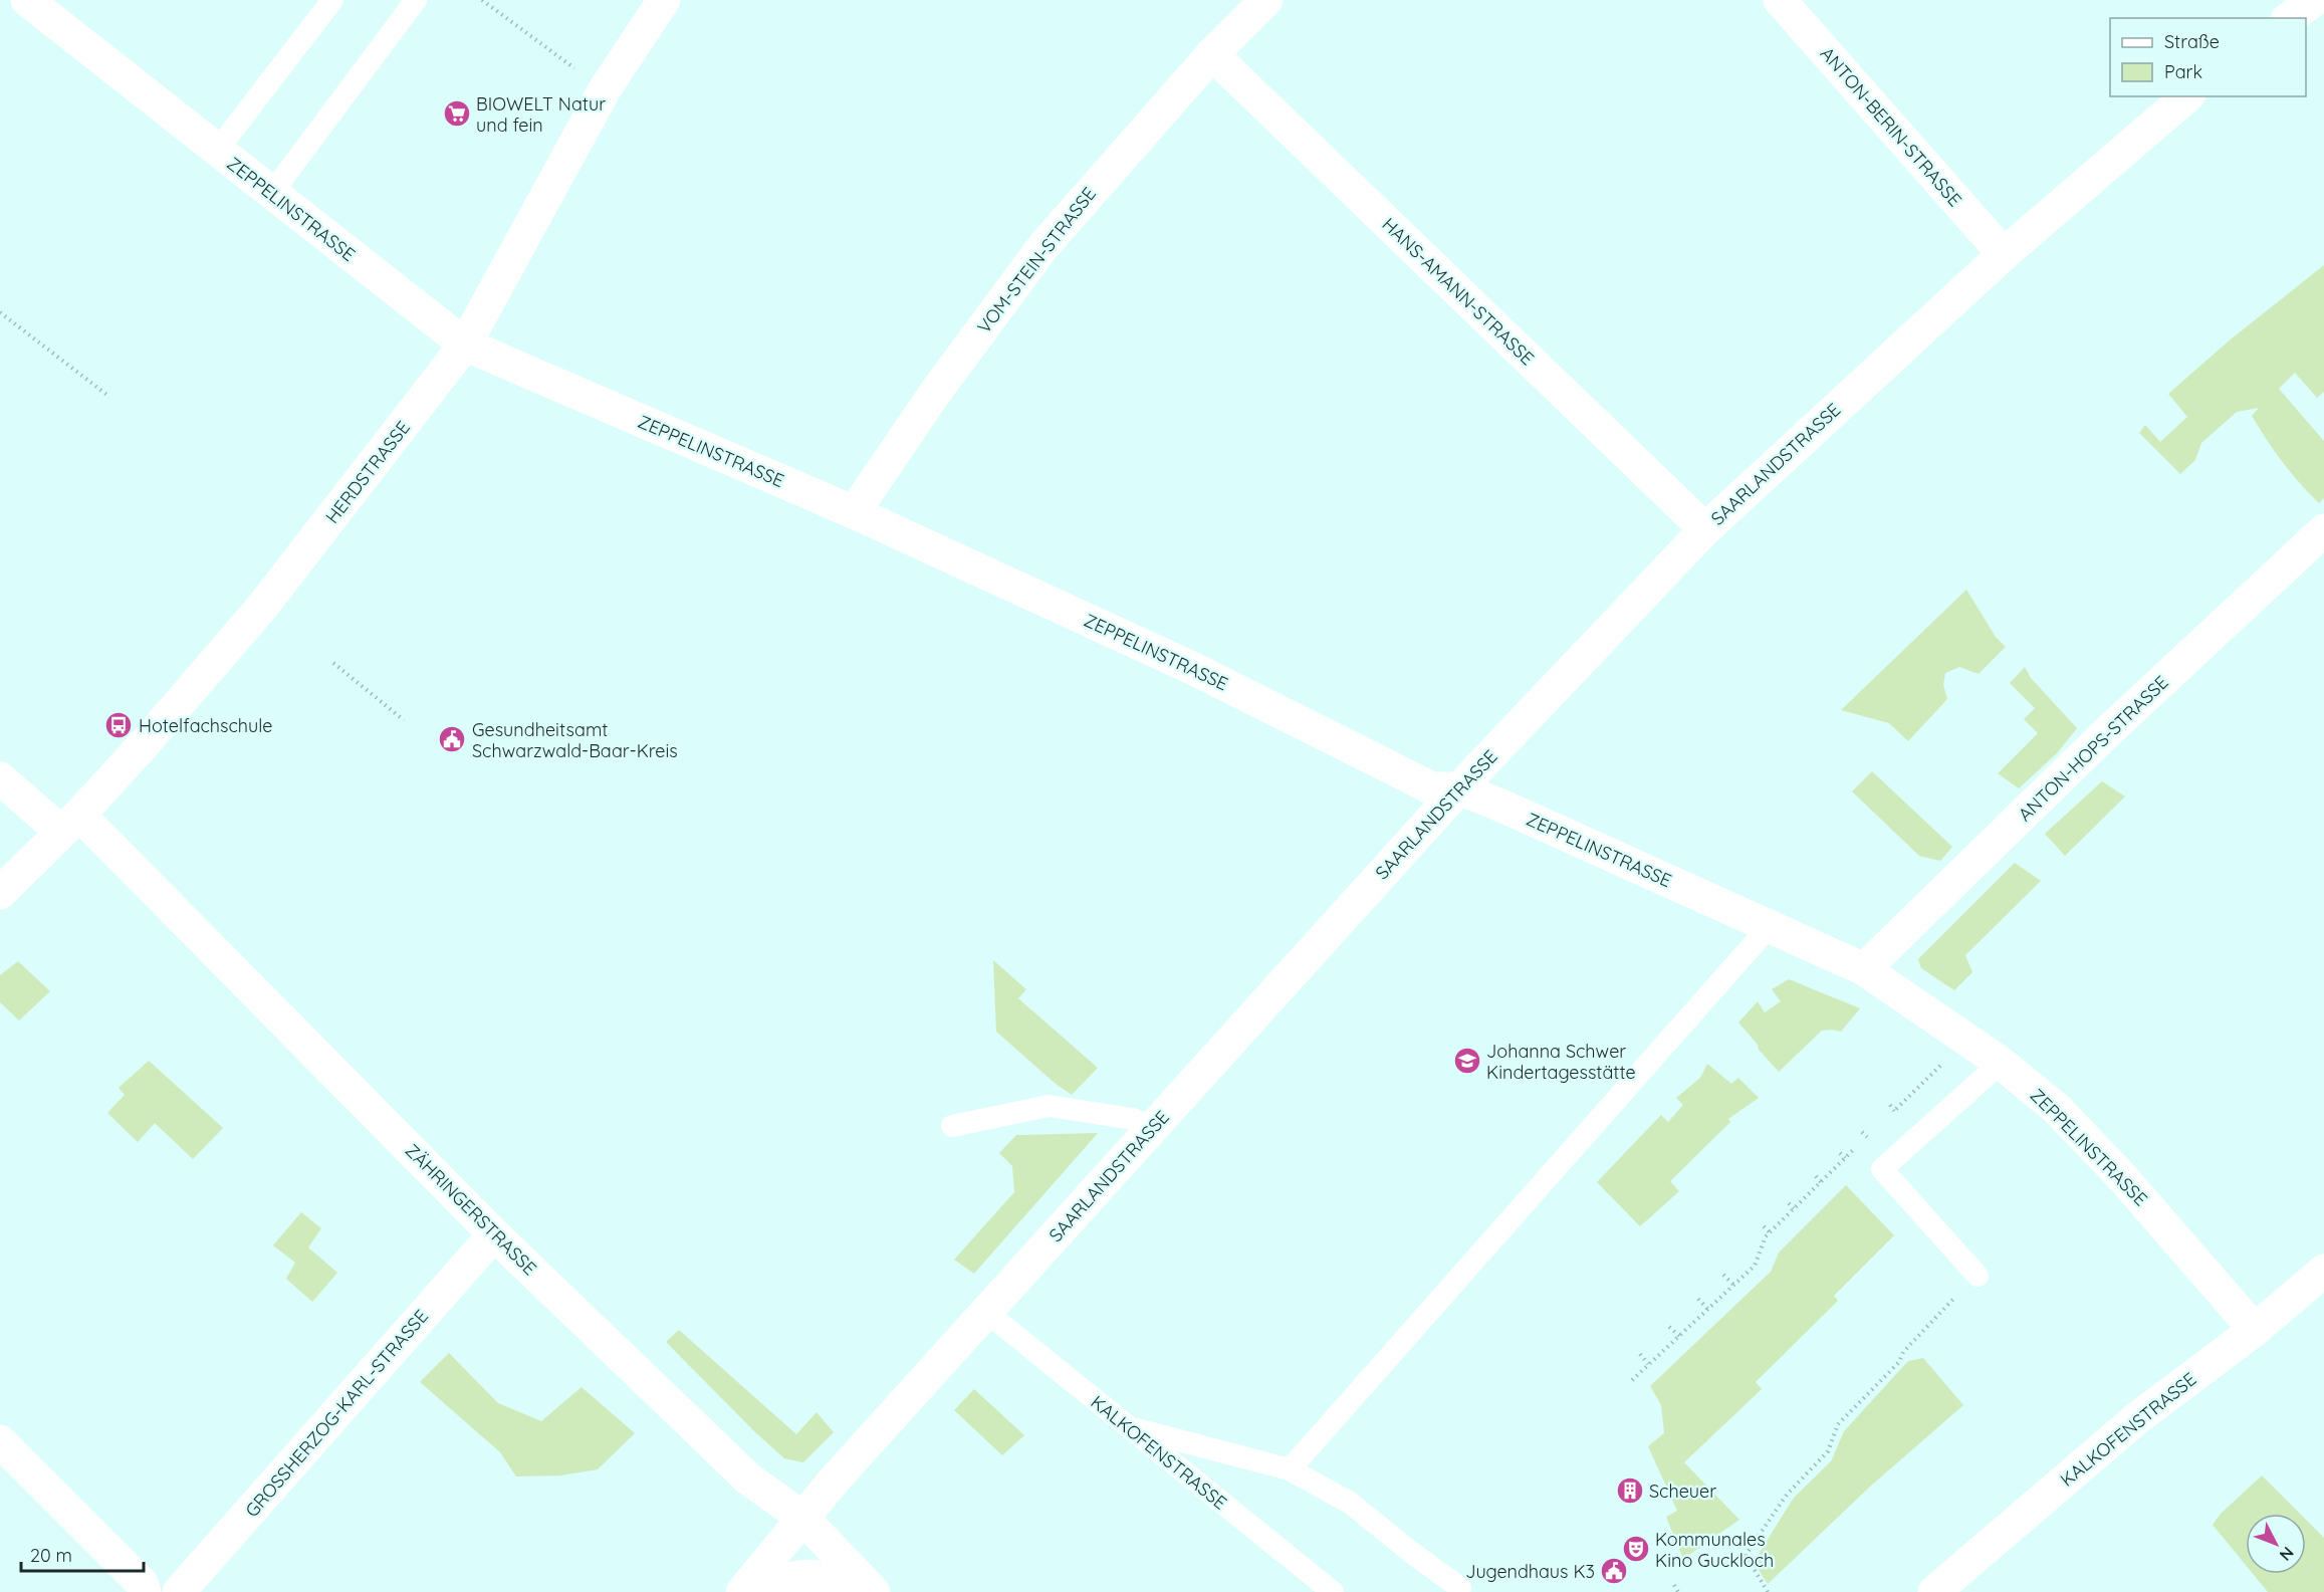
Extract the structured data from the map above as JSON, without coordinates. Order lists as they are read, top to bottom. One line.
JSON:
{"streets":{"street":["ANTON-BERIN-STRASSE","ZEPPELINSTRASSE","VOM-STEIN-STRASSE","HANS-AMANN-STRASSE","SAARLANDSTRASSE","HERDSTRASSE","ANTON-HOPS-STRASSE","ZÄHRINGERSTRASSE","GROSSHERZOG-KARL-STRASSE","KALKOFENSTRASSE"]},"crossings":[["ANTON-BERIN-STRASSE","SAARLANDSTRASSE"],["ZEPPELINSTRASSE","VOM-STEIN-STRASSE"],["ZEPPELINSTRASSE","SAARLANDSTRASSE"],["ZEPPELINSTRASSE","HERDSTRASSE"],["ZEPPELINSTRASSE","ANTON-HOPS-STRASSE"],["ZEPPELINSTRASSE","KALKOFENSTRASSE"],["VOM-STEIN-STRASSE","HANS-AMANN-STRASSE"],["HANS-AMANN-STRASSE","SAARLANDSTRASSE"],["SAARLANDSTRASSE","ZÄHRINGERSTRASSE"],["SAARLANDSTRASSE","KALKOFENSTRASSE"],["HERDSTRASSE","ZÄHRINGERSTRASSE"],["ZÄHRINGERSTRASSE","GROSSHERZOG-KARL-STRASSE"]],"places":{"supermarket":["BIOWELT Natur und fein"],"bus stop":["Hotelfachschule"],"public building":["Gesundheitsamt Schwarzwald-Baar-Kreis","Jugendhaus K3"],"school or university":["Johanna Schwer Kindertagesstätte"],"building":["Scheuer"],"theatre":["Kommunales Kino Guckloch"]},"legend":["Straße","Park"],"scale_bar":"20 m","north":"bottom right"}
